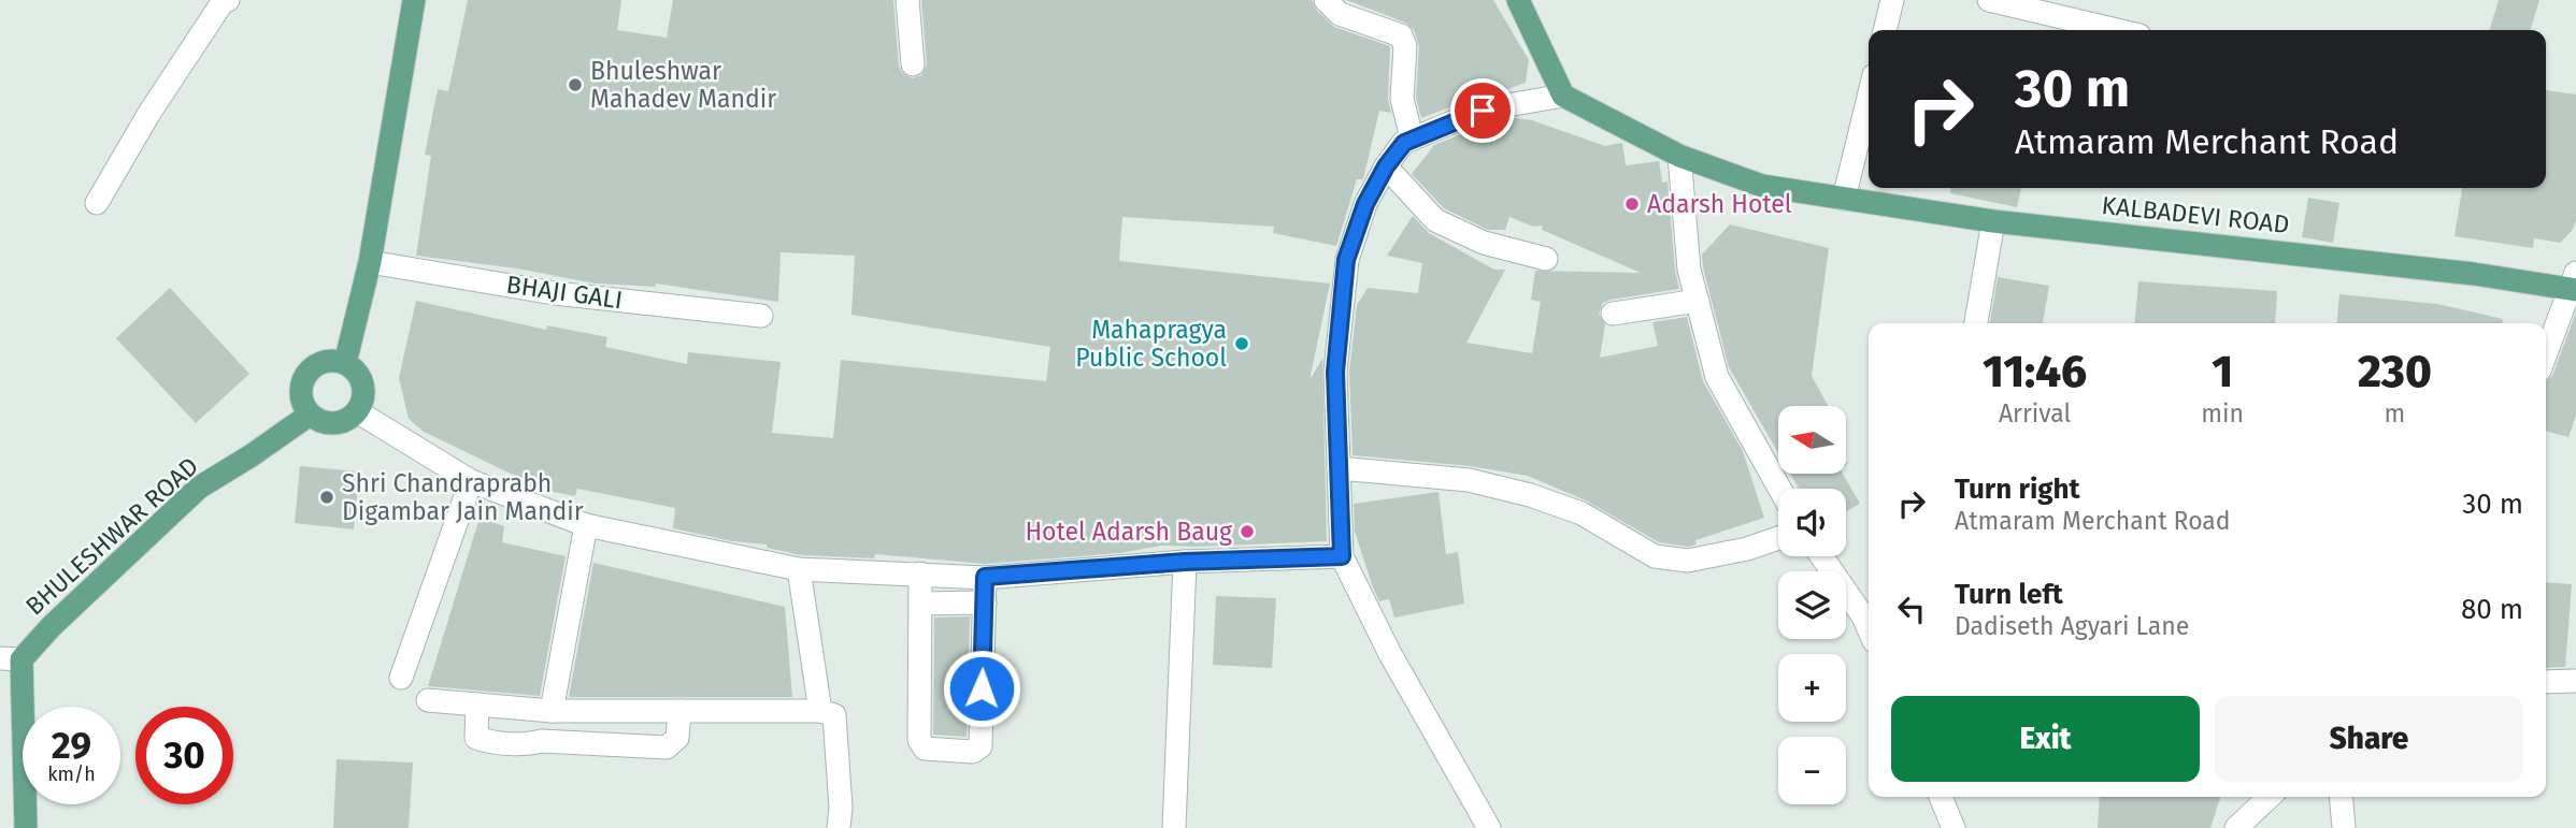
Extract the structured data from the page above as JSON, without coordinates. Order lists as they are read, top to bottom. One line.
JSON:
{"streets":{"main road":["KALBADEVI ROAD","BHULESHWAR ROAD"],"street":["BHAJI GALI"]},"places":["Bhuleshwar Mahadev Mandir","Adarsh Hotel","Mahapragya Public School","Shri Chandraprabh Digambar Jain Mandir","Hotel Adarsh Baug"],"north":"left","page":{"turn":["30 m","Atmaram Merchant Road"],"eta":["11:46","Arrival","1","min","230","m"],"map_buttons":["+","−"],"list":[{"name":"Turn right","note":"Atmaram Merchant Road","value":"30 m"},{"name":"Turn left","note":"Dadiseth Agyari Lane","value":"80 m"}],"buttons":["Exit","Share"],"speed":"29 km/h","limit":"30"}}
